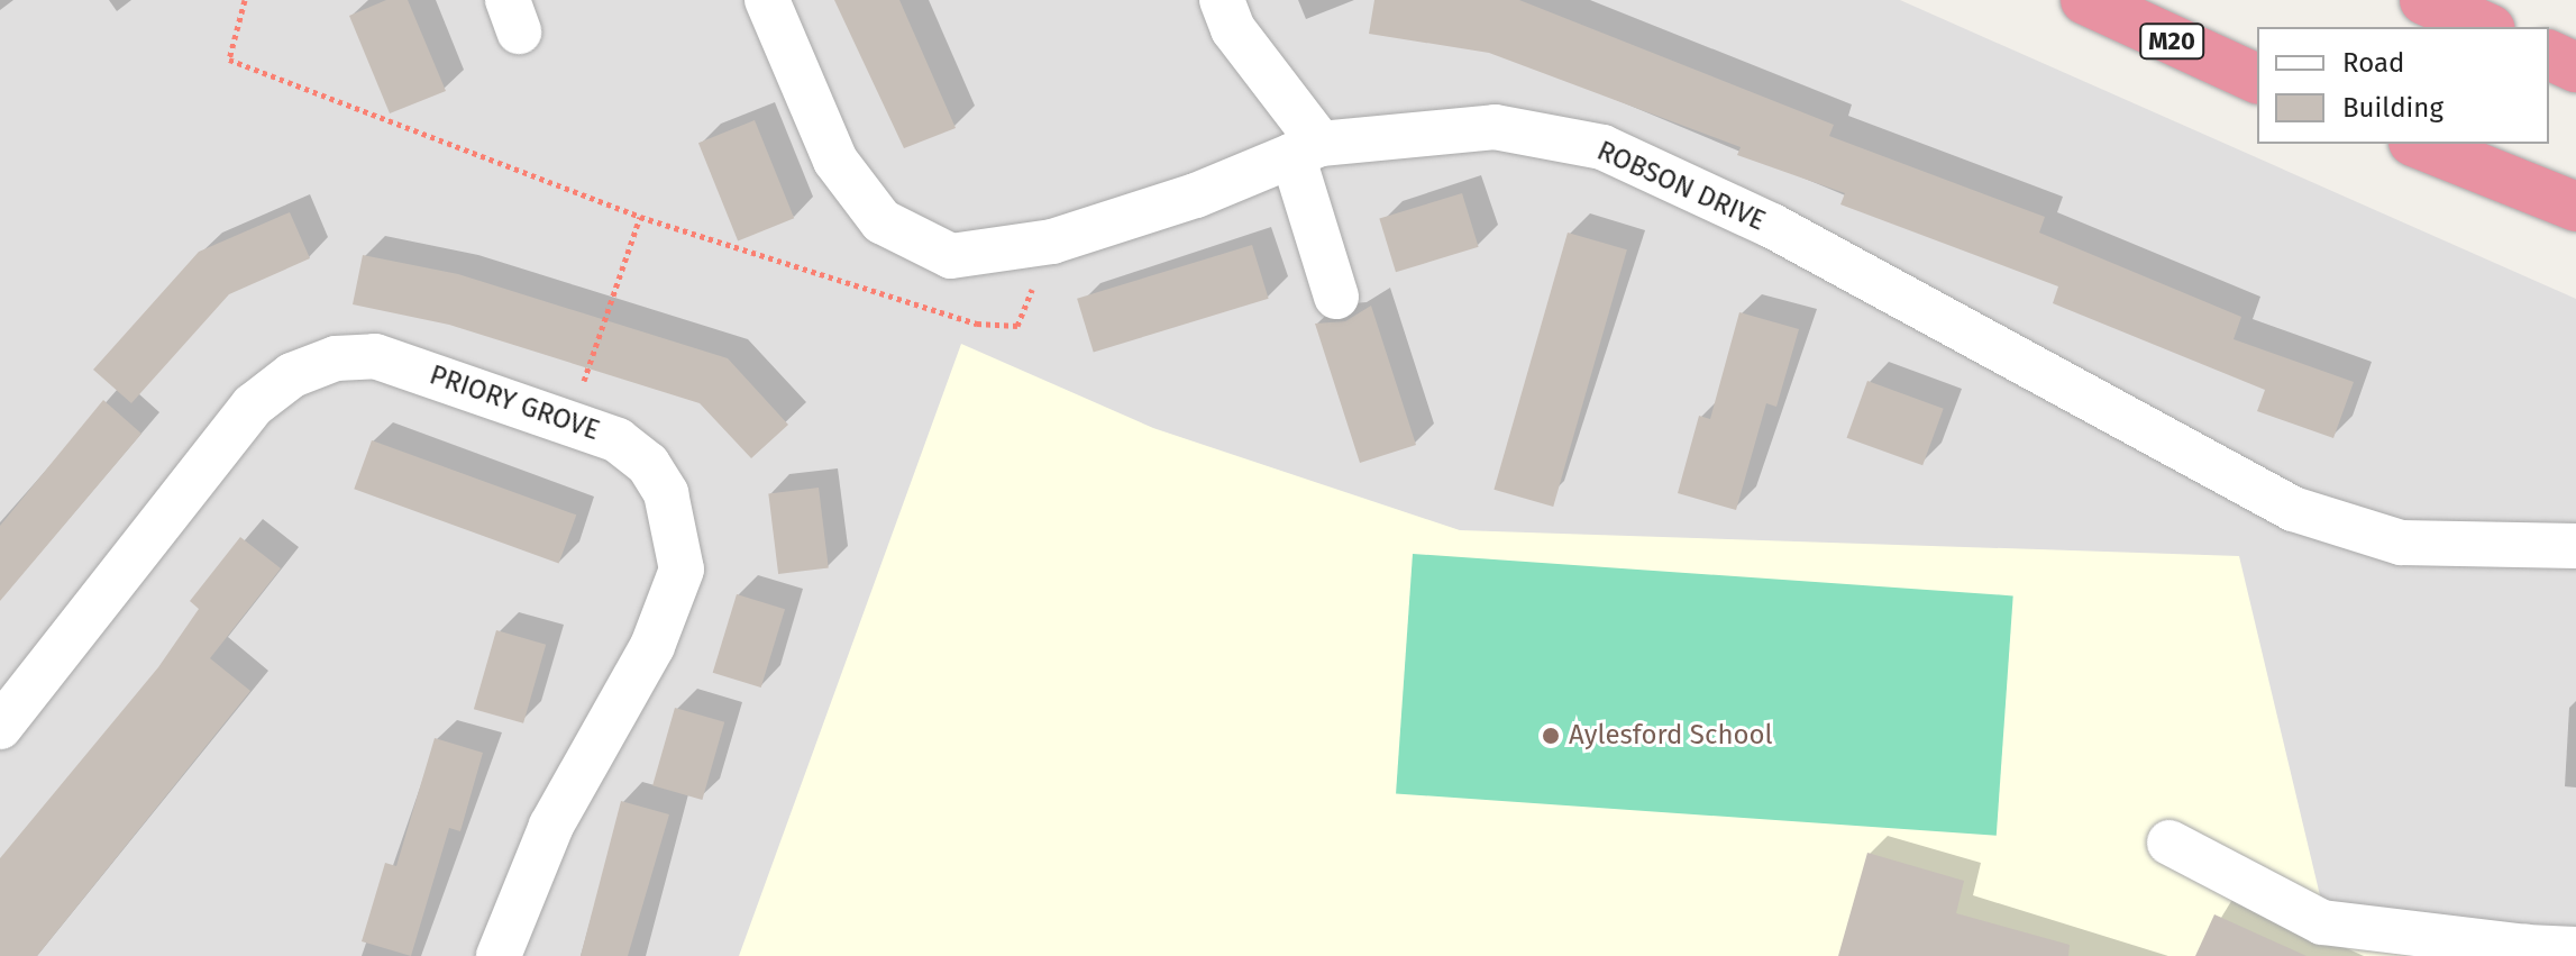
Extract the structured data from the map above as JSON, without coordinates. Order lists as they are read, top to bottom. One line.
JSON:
{"streets":{"highway":["M20"],"street":["ROBSON DRIVE","PRIORY GROVE"]},"places":["Aylesford School"],"legend":["Road","Building"]}
